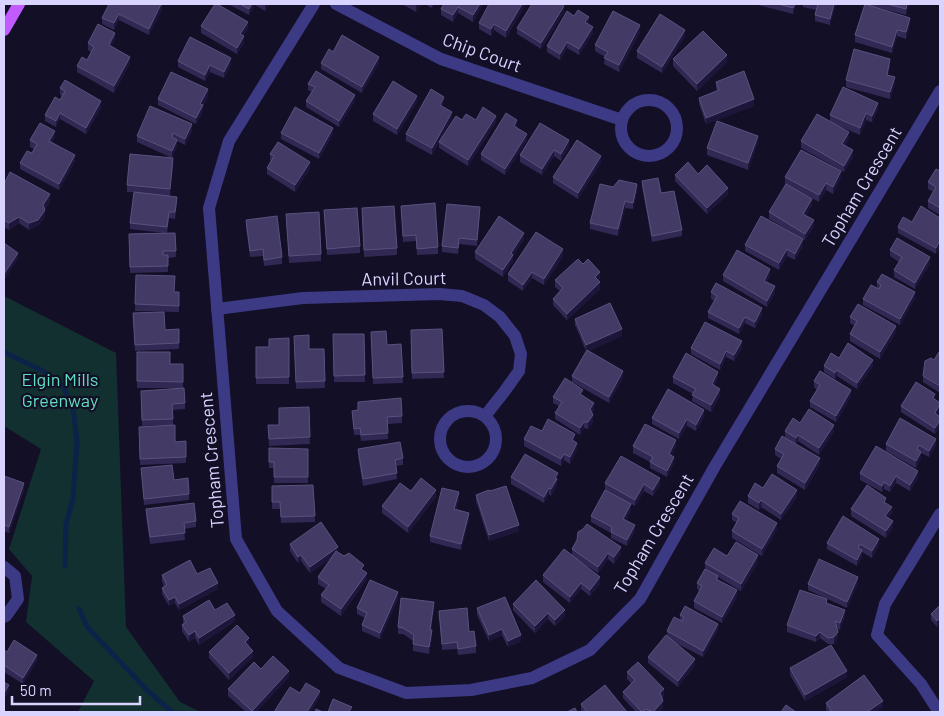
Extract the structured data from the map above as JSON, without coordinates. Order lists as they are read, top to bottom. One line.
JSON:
{"streets":{"street":["Chip Court","Topham Crescent","Anvil Court"]},"crossings":[["Topham Crescent","Anvil Court"]],"parks":["Elgin Mills Greenway"],"scale_bar":"50 m"}
